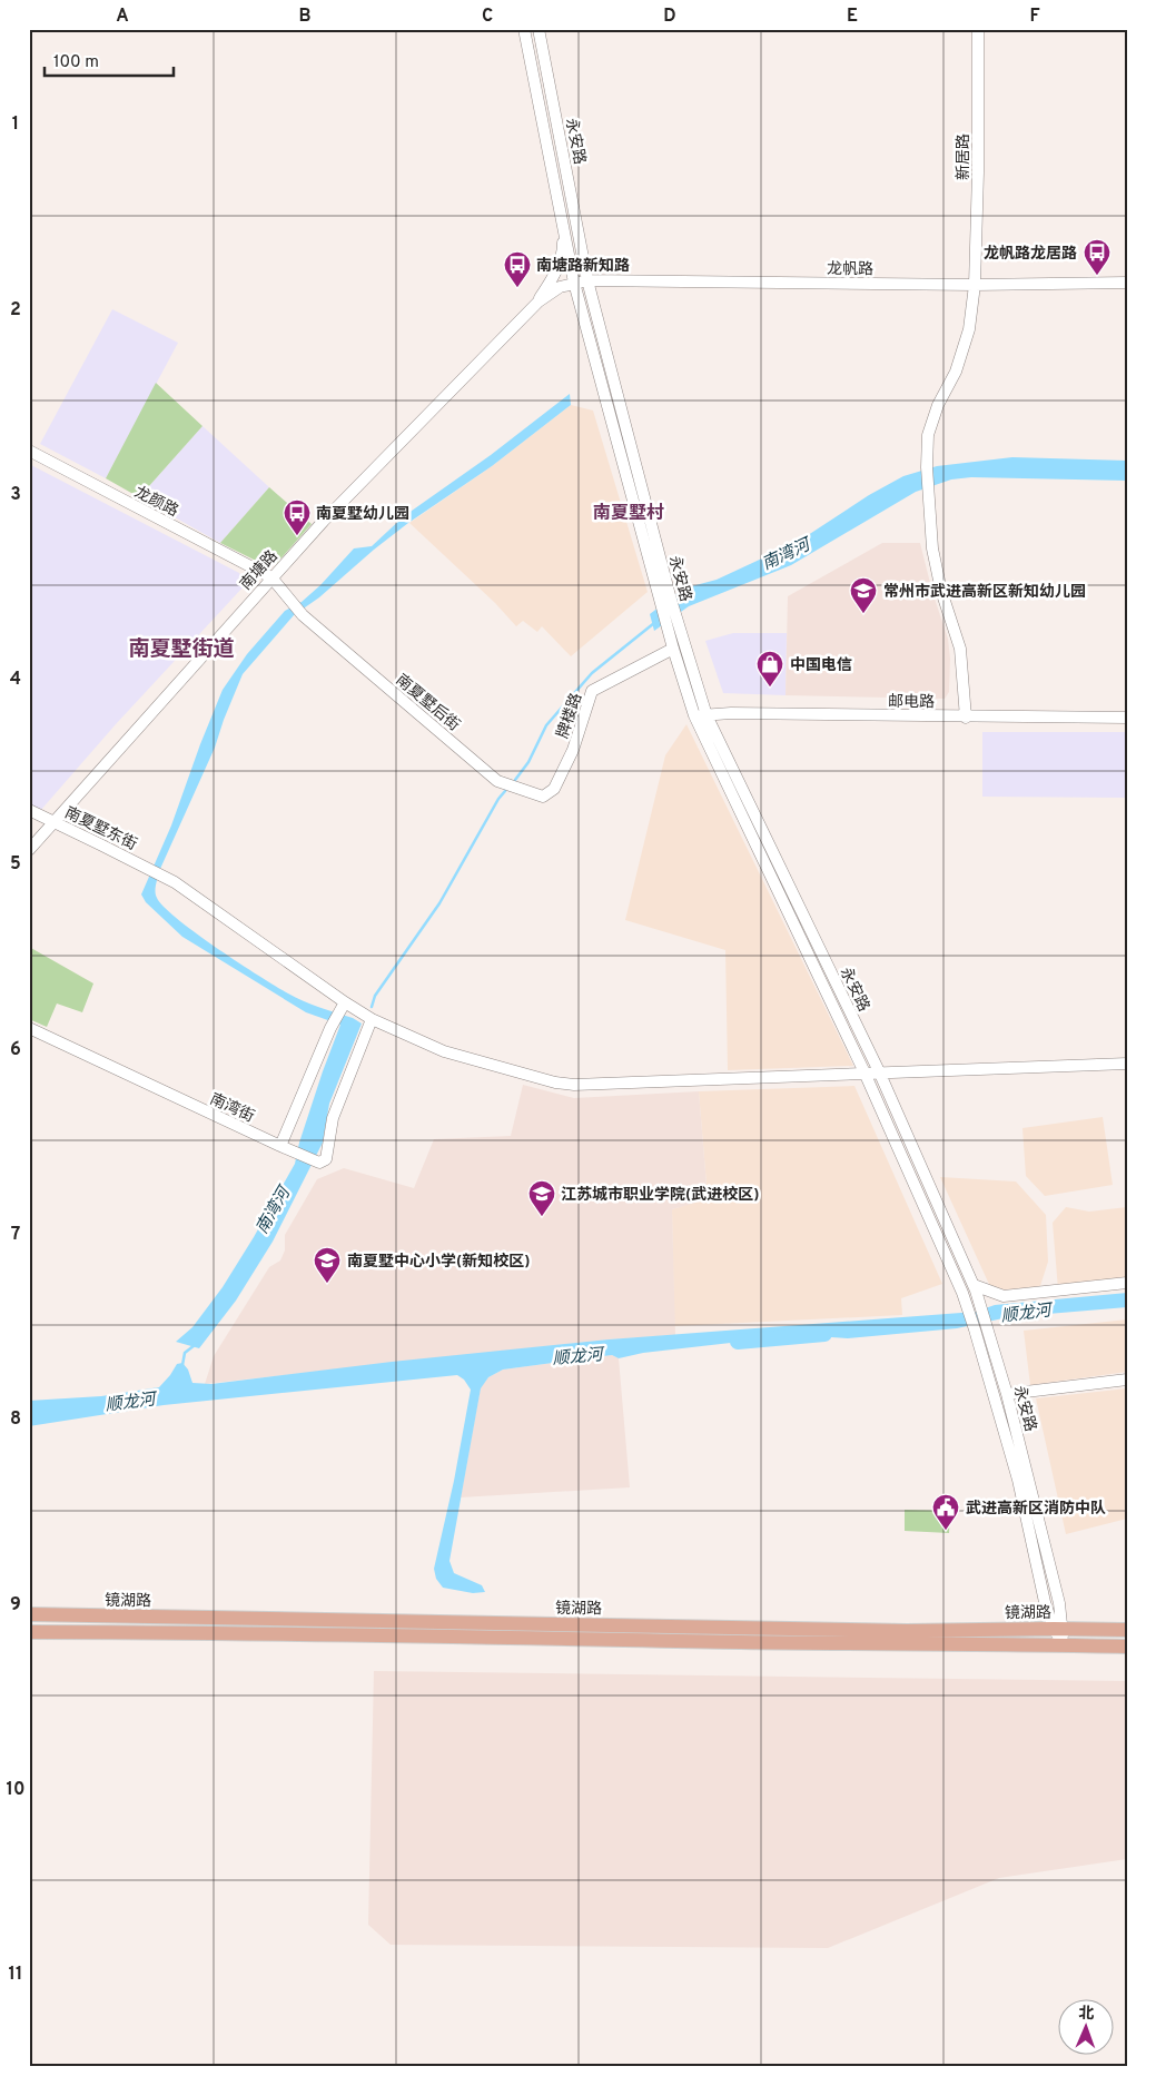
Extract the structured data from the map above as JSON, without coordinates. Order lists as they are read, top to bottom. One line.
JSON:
{"streets":{"main road":["镜湖路"],"street":["永安路","新居路","龙帆路","龙颜路","南塘路","邮电路","南夏墅后街","牌楼路","南夏墅东街","南湾街"]},"crossings":[["永安路","龙帆路"],["永安路","南塘路"],["永安路","邮电路"],["永安路","牌楼路"],["永安路","南夏墅东街"],["永安路","镜湖路"],["新居路","龙帆路"],["新居路","邮电路"],["龙帆路","南塘路"],["龙颜路","南塘路"],["龙颜路","南夏墅后街"],["南塘路","南夏墅后街"],["南塘路","南夏墅东街"],["南夏墅后街","牌楼路"],["南夏墅东街","南湾街"]],"districts":["南夏墅村","南夏墅街道"],"water":["南湾河","顺龙河"],"places":{"bus stop":["龙帆路龙居路","南塘路新知路","南夏墅幼儿园"],"school or university":["常州市武进高新区新知幼儿园","江苏城市职业学院(武进校区)","南夏墅中心小学(新知校区)"],"shop":["中国电信"],"public building":["武进高新区消防中队"]},"scale_bar":"100 m","north":"top","grid":{"columns":["A","B","C","D","E","F"],"rows":["1","2","3","4","5","6","7","8","9","10","11"]}}
